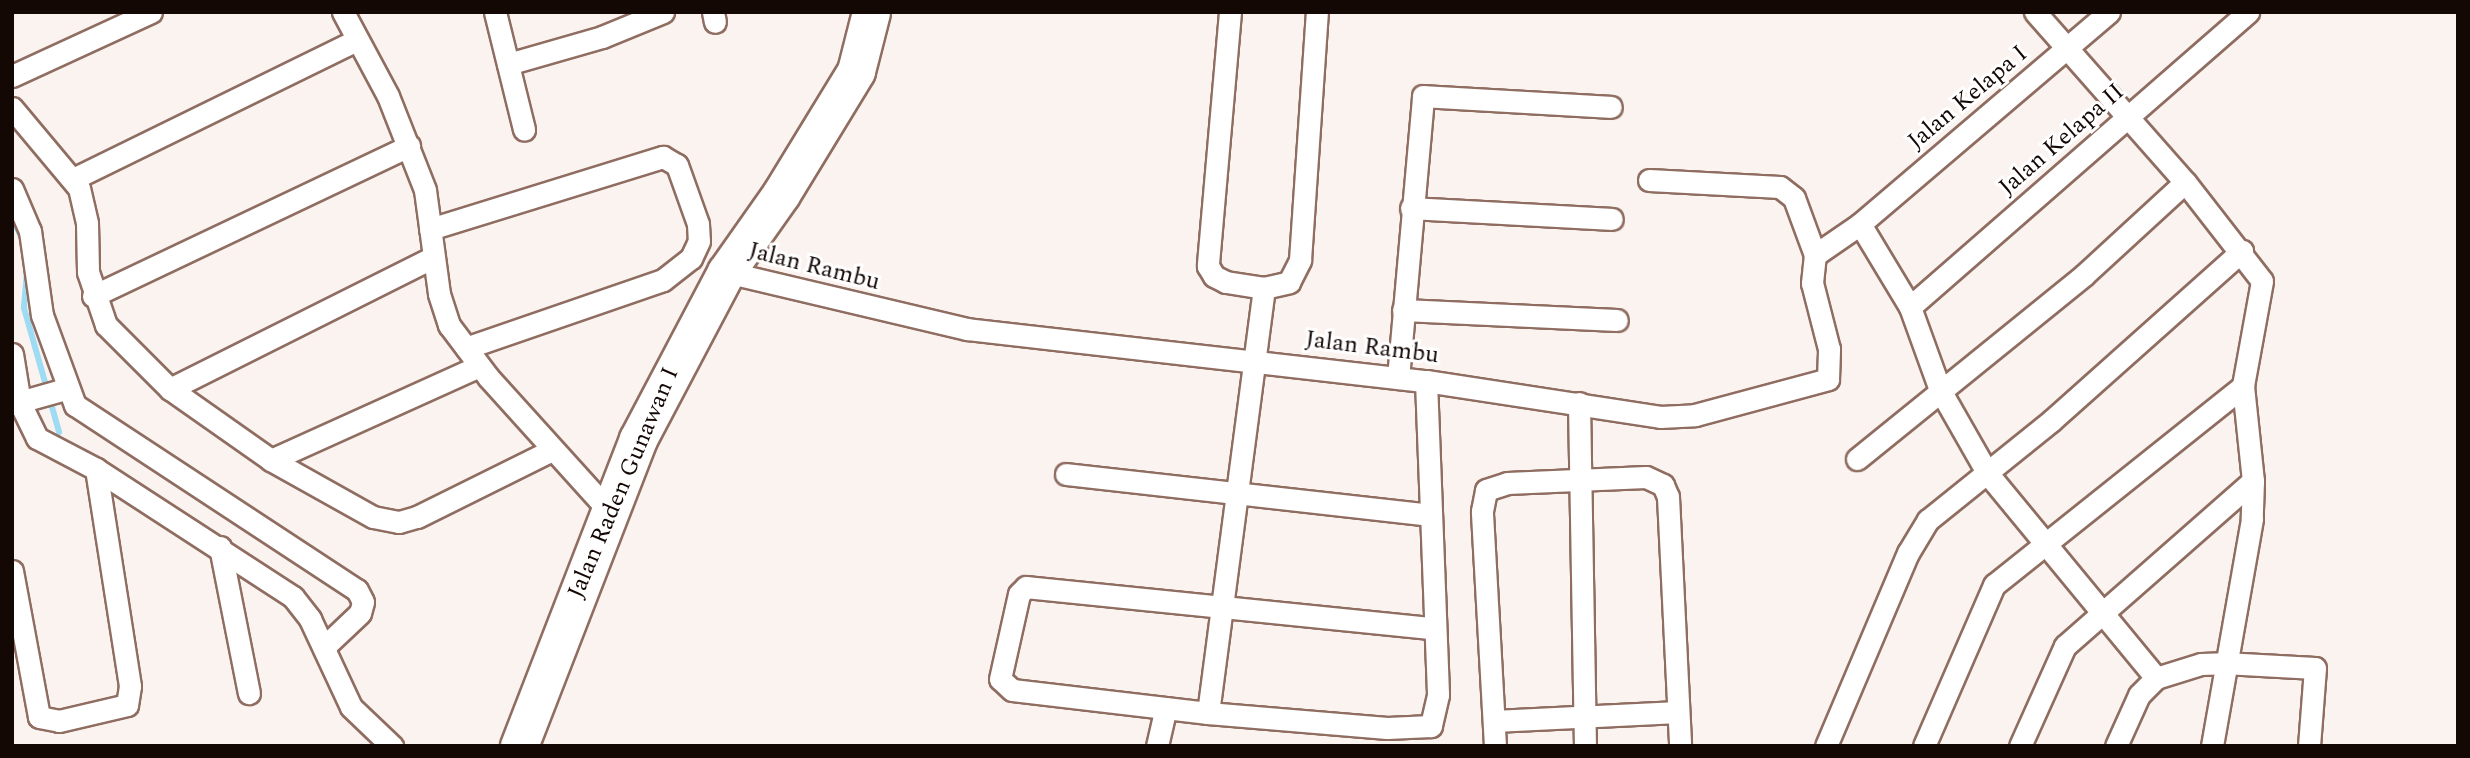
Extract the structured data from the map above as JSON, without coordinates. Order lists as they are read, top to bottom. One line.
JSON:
{"streets":{"highway":["Jalan Raden Gunawan I"],"street":["Jalan Kelapa I","Jalan Kelapa II","Jalan Rambu"]},"crossings":[["Jalan Rambu","Jalan Raden Gunawan I"]]}
